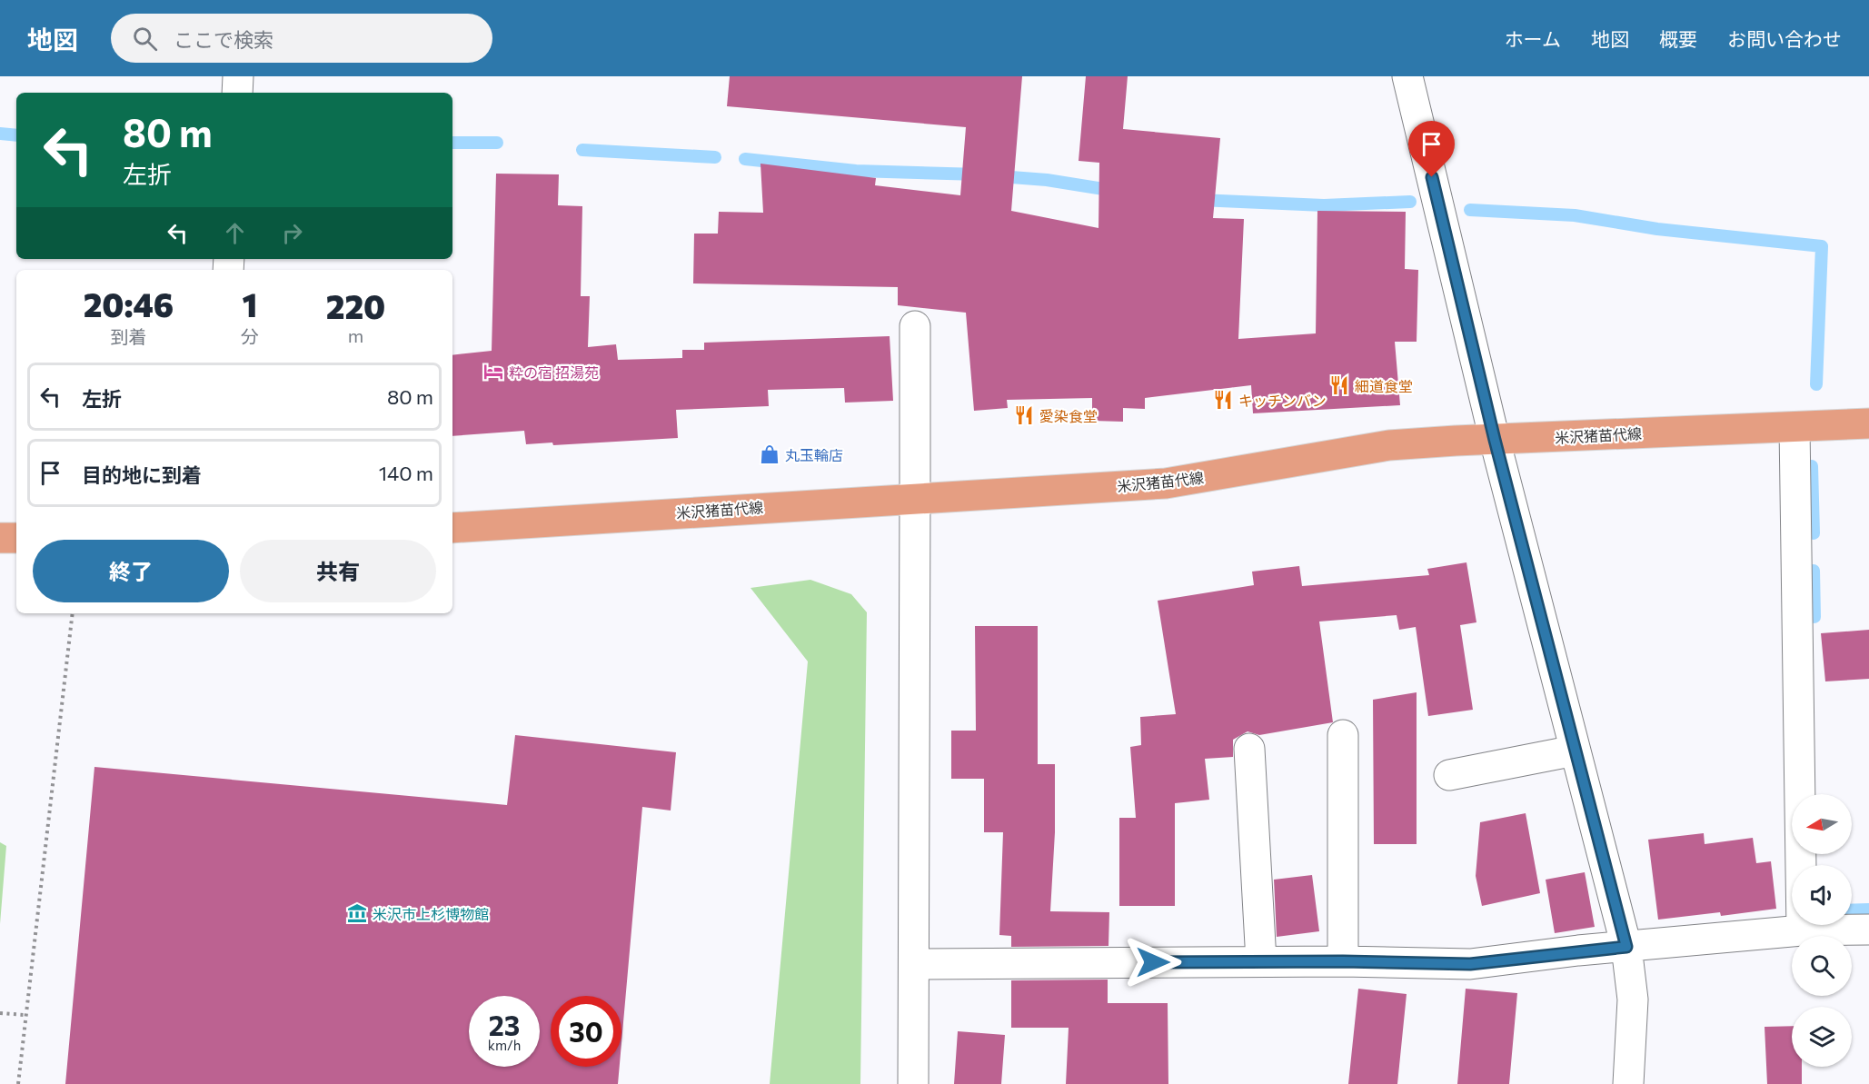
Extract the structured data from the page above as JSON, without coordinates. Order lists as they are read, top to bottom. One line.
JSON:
{"streets":{"main road":["米沢猪苗代線"]},"places":{"hotel":["粋の宿 招湯苑"],"restaurant":["細道食堂","キッチンバン","愛染食堂"],"shop":["丸玉輪店"],"museum":["米沢市上杉博物館"]},"north":"left","page":{"header":"地図","search":"ここで検索","nav":["ホーム","地図","概要","お問い合わせ"],"turn":["80 m","左折"],"eta":["20:46","到着","1","分","220","m"],"list":[{"name":"左折","value":"80 m"},{"name":"目的地に到着","value":"140 m"}],"buttons":["終了","共有"],"speed":"23 km/h","limit":"30"}}
